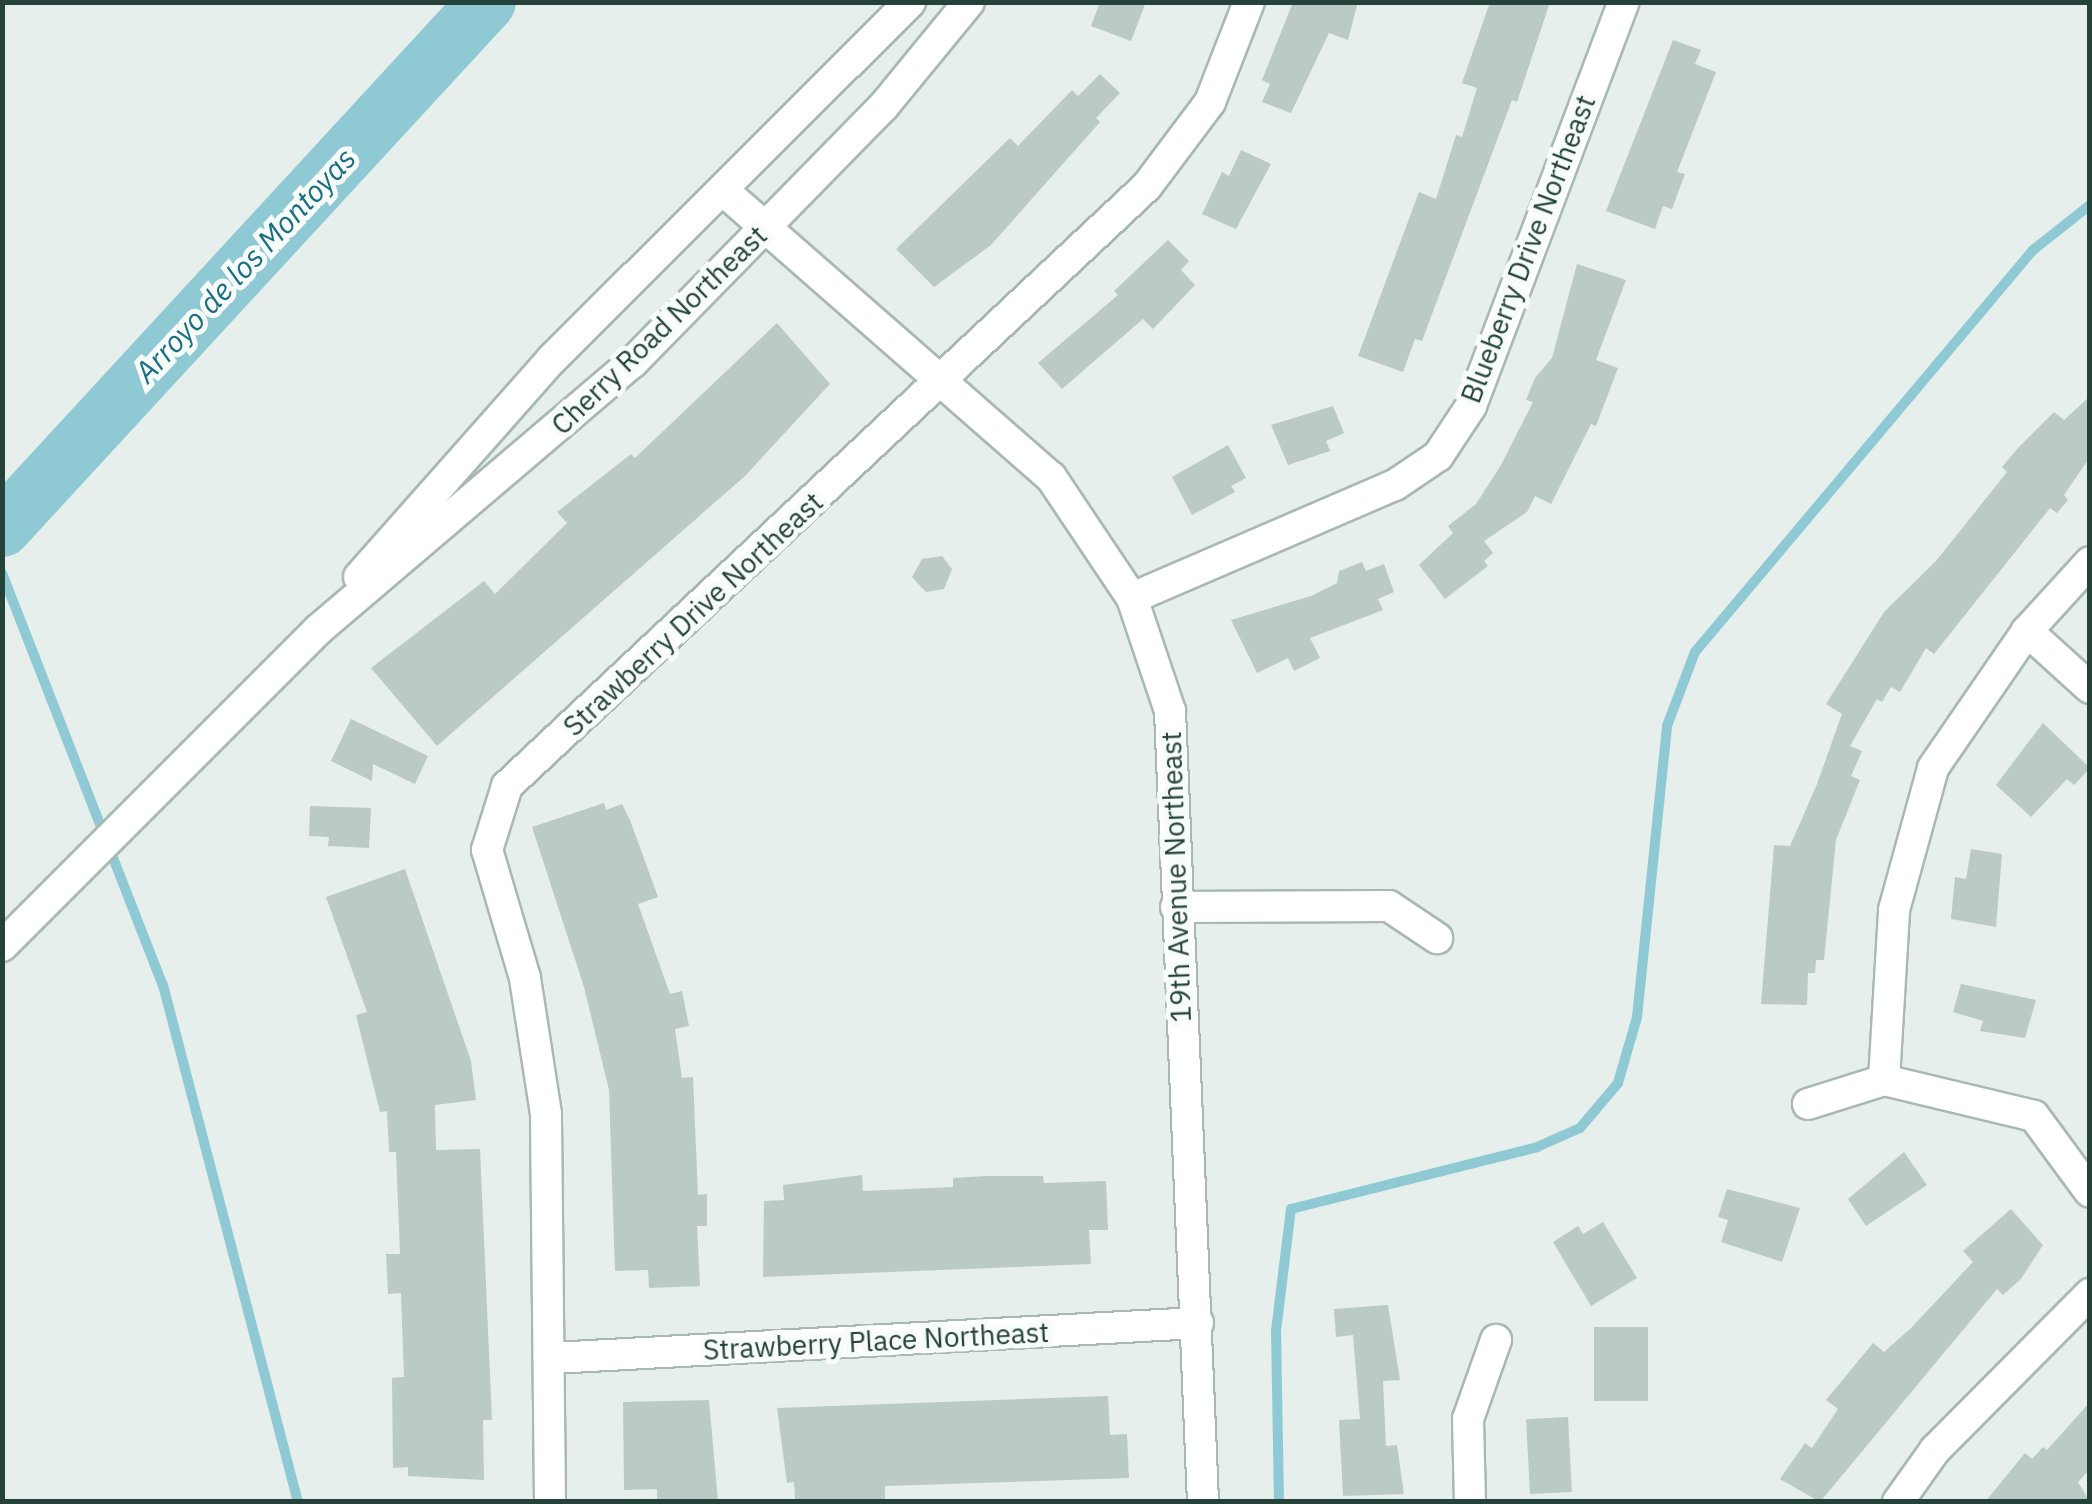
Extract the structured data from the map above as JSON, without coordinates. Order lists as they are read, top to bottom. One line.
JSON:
{"streets":{"street":["Blueberry Drive Northeast","Cherry Road Northeast","Strawberry Drive Northeast","19th Avenue Northeast","Strawberry Place Northeast"]},"crossings":[["Blueberry Drive Northeast","19th Avenue Northeast"],["Cherry Road Northeast","19th Avenue Northeast"],["Strawberry Drive Northeast","19th Avenue Northeast"],["Strawberry Drive Northeast","Strawberry Place Northeast"],["19th Avenue Northeast","Strawberry Place Northeast"]],"water":["Arroyo de los Montoyas"]}
